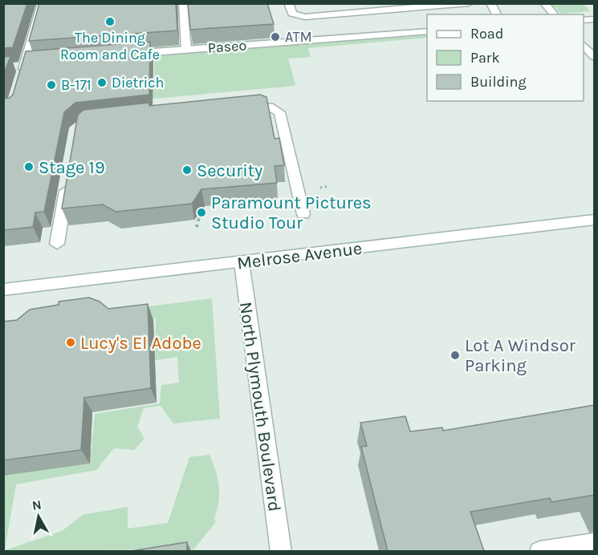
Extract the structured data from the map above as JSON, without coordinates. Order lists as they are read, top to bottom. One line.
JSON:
{"streets":{"street":["Paseo","Melrose Avenue","North Plymouth Boulevard"]},"crossings":[["Melrose Avenue","North Plymouth Boulevard"]],"places":["The Dining Room and Cafe","ATM","Dietrich","B-171","Stage 19","Security","Paramount Pictures Studio Tour","Lucy's El Adobe","Lot A Windsor Parking"],"legend":["Road","Park","Building"],"north":"top"}
